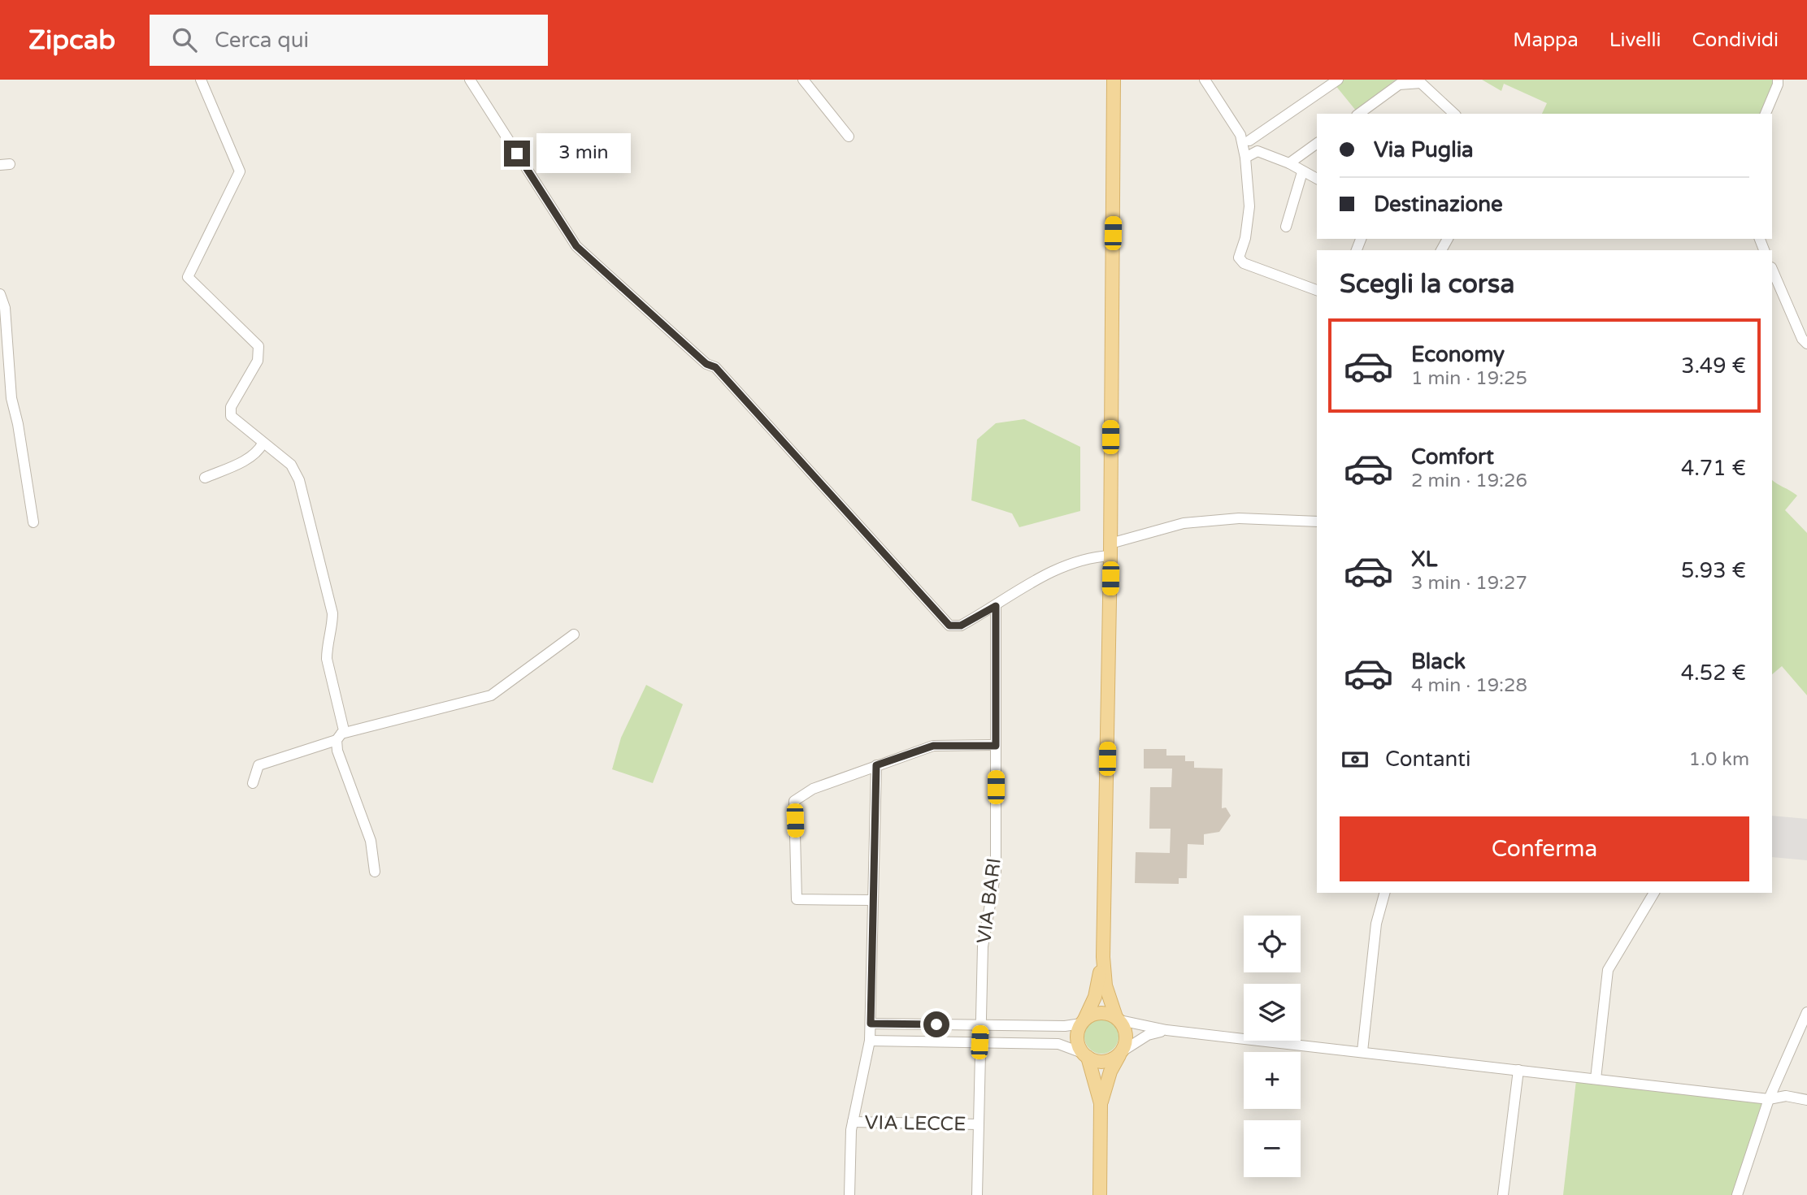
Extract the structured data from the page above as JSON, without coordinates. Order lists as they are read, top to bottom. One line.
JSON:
{"streets":{"street":["VIA BARI","VIA LECCE"]},"crossings":[["VIA BARI","VIA LECCE"]],"page":{"header":"Zipcab","search":"Cerca qui","nav":["Mappa","Livelli","Condividi"],"banner":["Via Puglia","Destinazione"],"bubble":"3 min","heading":"Scegli la corsa","list":[{"name":"Economy","note":"1 min · 19:25","value":"3.49 €"},{"name":"Comfort","note":"2 min · 19:26","value":"4.71 €"},{"name":"XL","note":"3 min · 19:27","value":"5.93 €"},{"name":"Black","note":"4 min · 19:28","value":"4.52 €"}],"pay":["Contanti","1.0 km"],"buttons":"Conferma","map_buttons":["+","−"]}}
